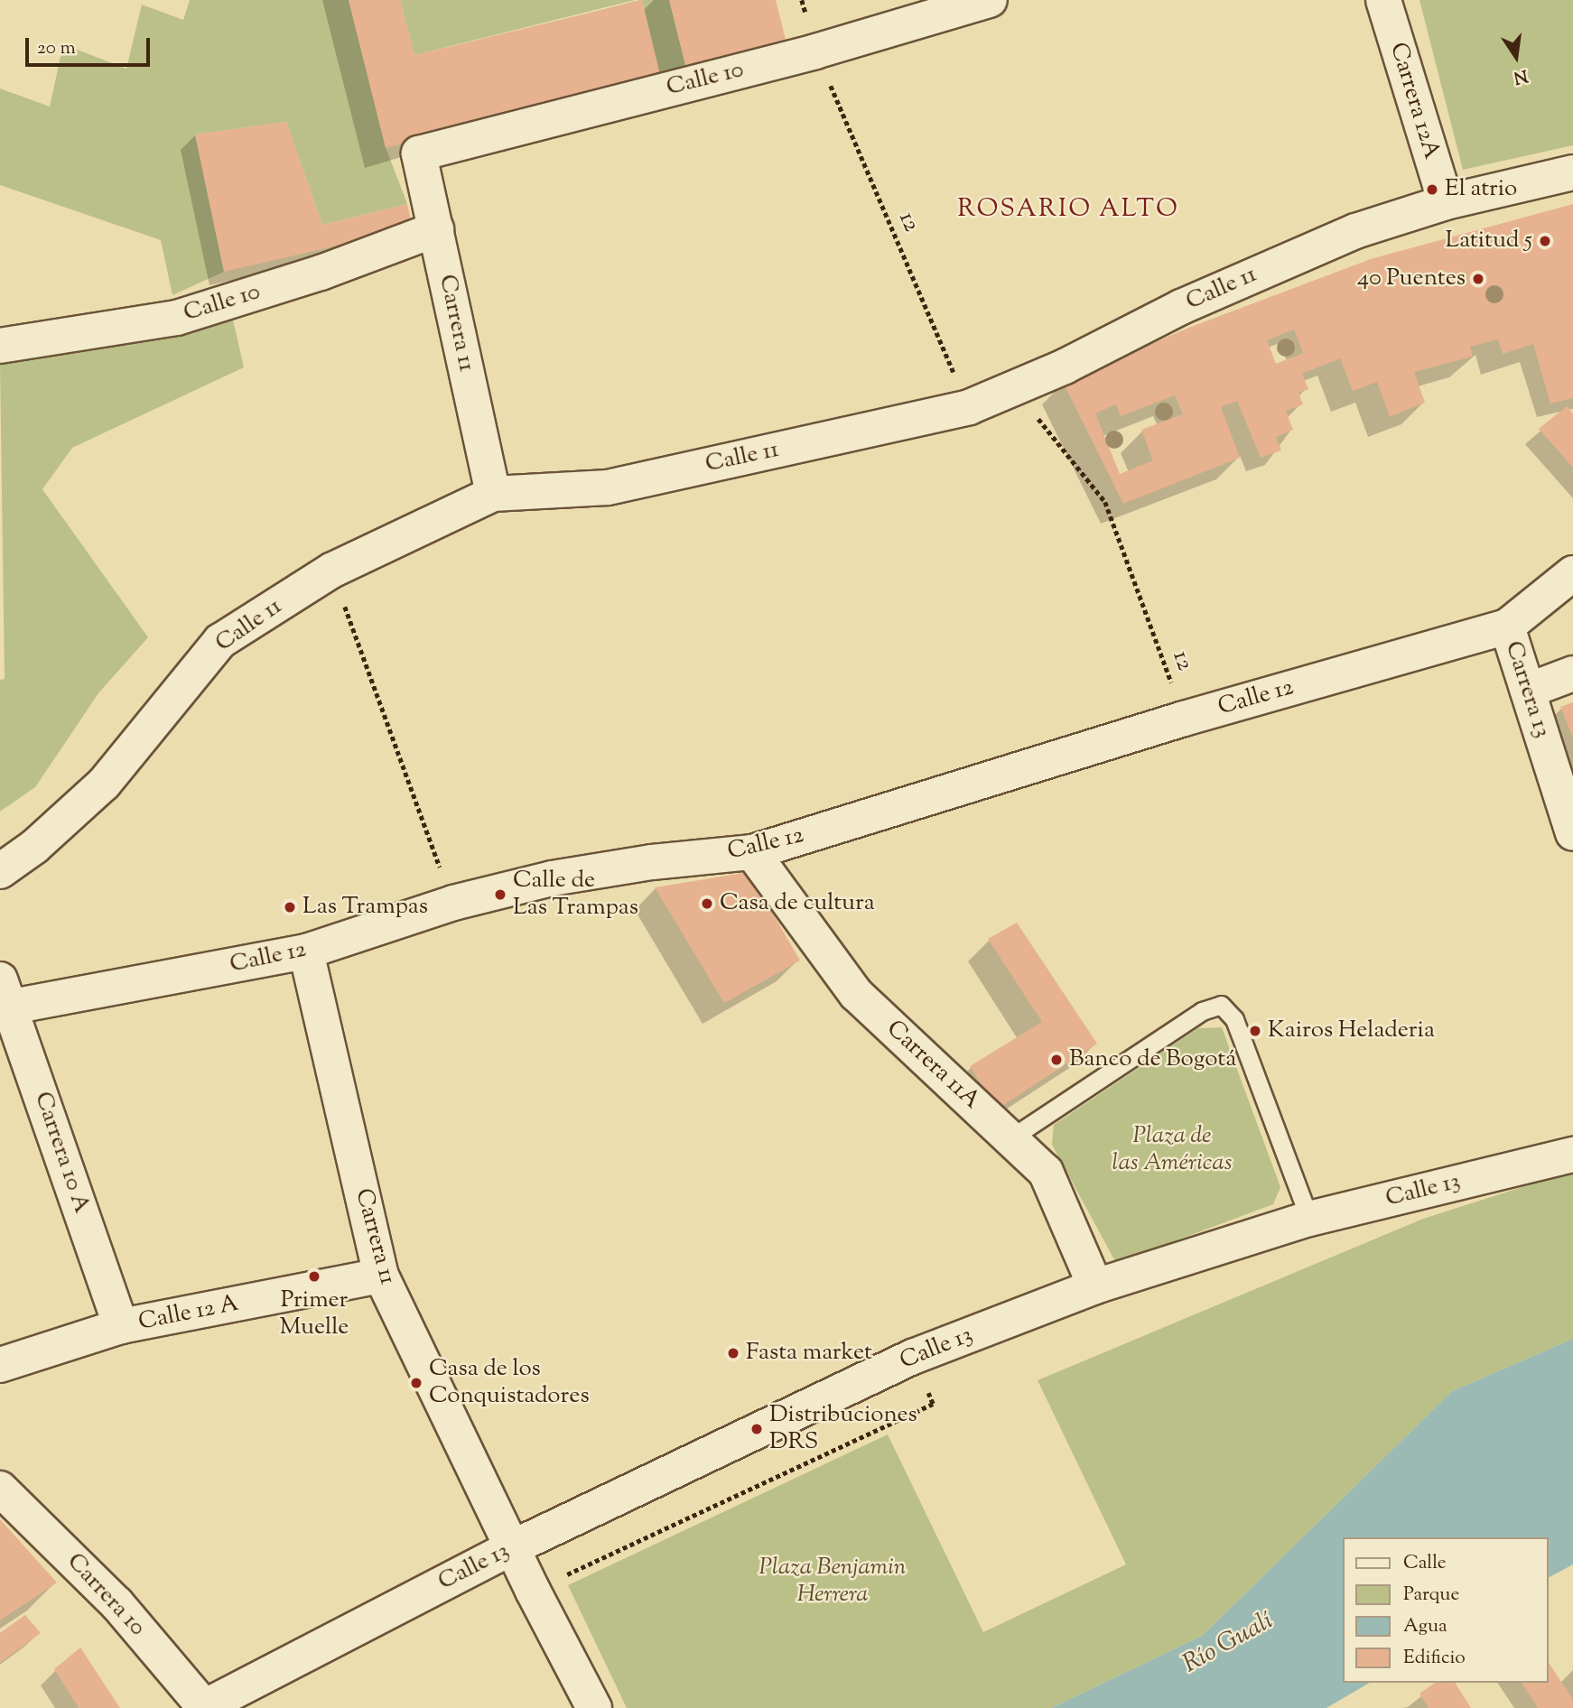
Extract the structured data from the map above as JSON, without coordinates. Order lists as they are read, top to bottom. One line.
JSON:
{"streets":{"street":["Calle 10","Carrera 12A","Calle 11","Carrera 11","Carrera 13","Calle 12","Carrera 11A","Carrera 10 A","Calle 13","Calle 12 A","Carrera 10"],"path":["12"]},"crossings":[["Calle 10","12"],["Calle 10","Carrera 11"],["Carrera 12A","Calle 11"],["12","Calle 11"],["12","Calle 12"],["Calle 11","Carrera 11"],["Carrera 11","Calle 12"],["Carrera 11","Calle 13"],["Carrera 11","Calle 12 A"],["Carrera 13","Calle 12"],["Calle 12","Carrera 11A"],["Calle 12","Carrera 10 A"],["Carrera 11A","Calle 13"],["Carrera 10 A","Calle 12 A"],["Calle 13","Carrera 10"]],"districts":["ROSARIO ALTO"],"water":["Río Gualí"],"parks":["Plaza de las Américas","Plaza Benjamin Herrera"],"places":["El atrio","Latitud 5","40 Puentes","Calle de Las Trampas","Casa de cultura","Las Trampas","Kairos Heladeria","Banco de Bogotá","Primer Muelle","Fasta market","Casa de los Conquistadores","Distribuciones DRS"],"legend":["Calle","Parque","Agua","Edificio"],"scale_bar":"20 m","north":"bottom"}
